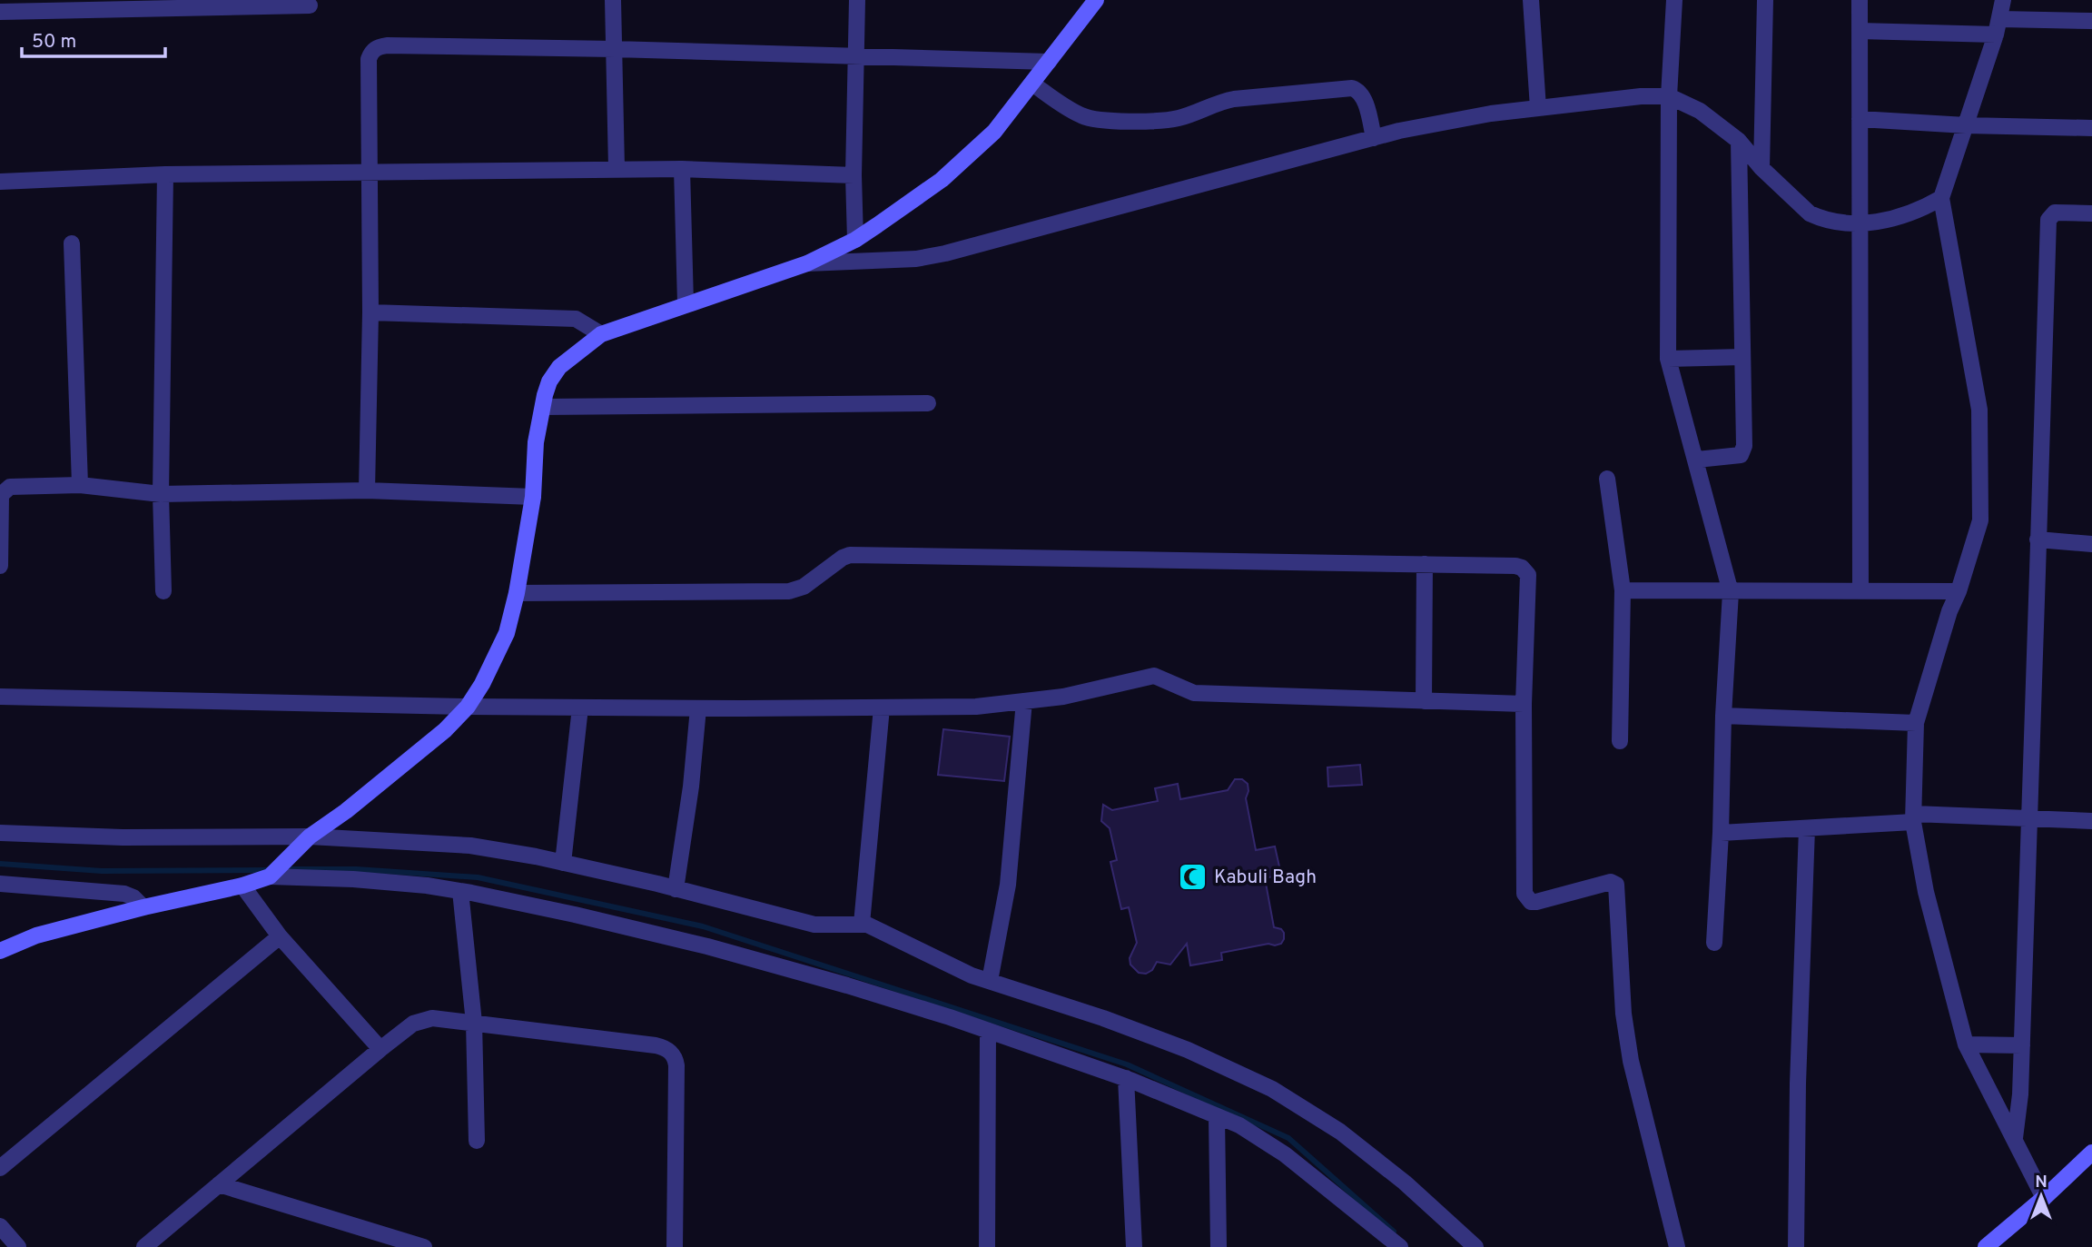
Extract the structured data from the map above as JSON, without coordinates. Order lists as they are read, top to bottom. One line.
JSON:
{"places":{"mosque":["Kabuli Bagh"]},"scale_bar":"50 m","north":"top"}
